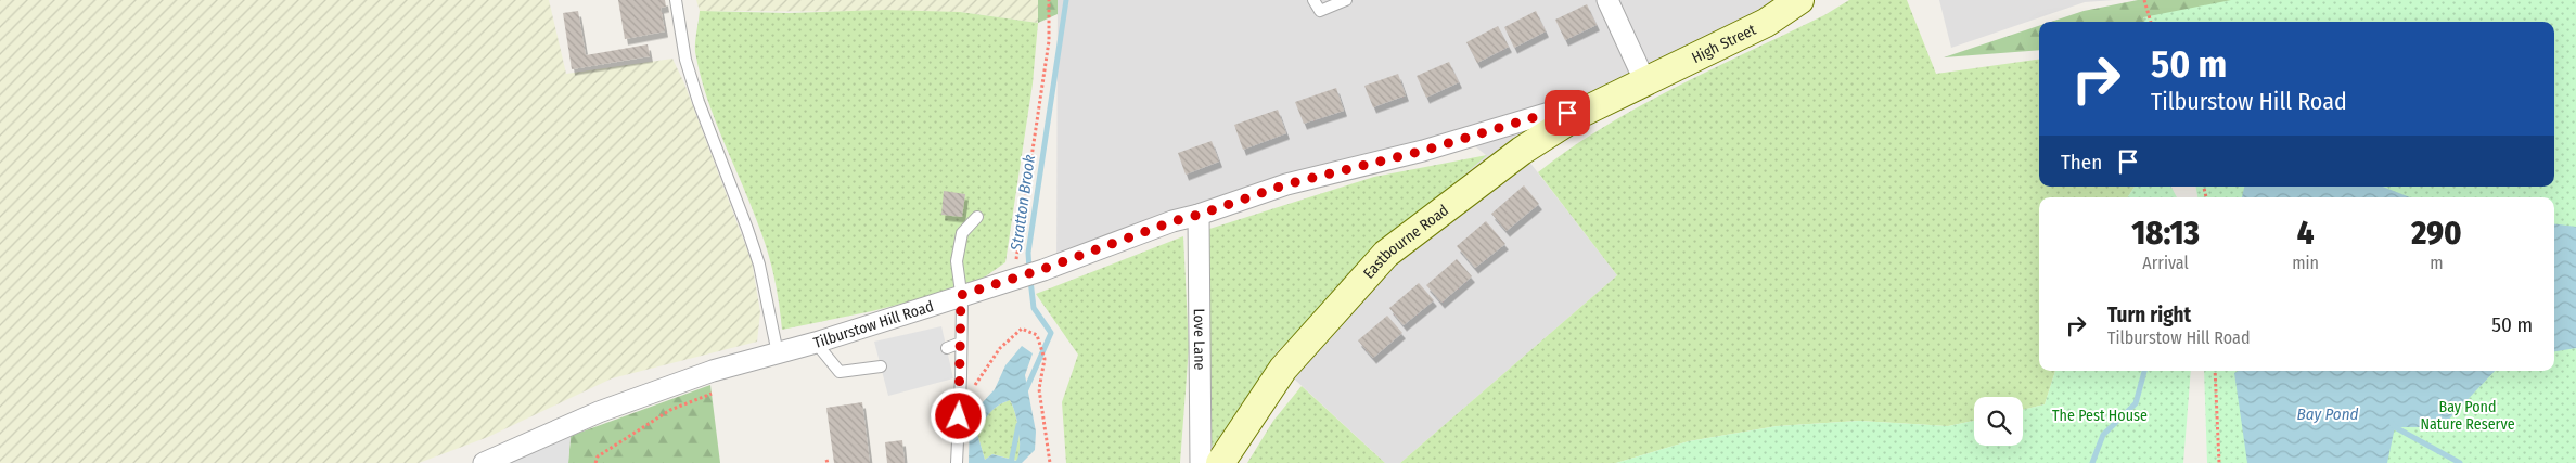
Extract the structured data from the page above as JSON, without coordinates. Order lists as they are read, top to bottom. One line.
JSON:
{"streets":{"main road":["High Street","Eastbourne Road"],"street":["Tilburstow Hill Road","Love Lane"]},"crossings":[["High Street","Eastbourne Road"],["Eastbourne Road","Tilburstow Hill Road"],["Tilburstow Hill Road","Love Lane"]],"water":["Stratton Brook","Bay Pond"],"parks":["Bay Pond Nature Reserve","The Pest House"],"page":{"turn":["50 m","Tilburstow Hill Road"],"then":"Then","eta":["18:13","Arrival","4","min","290","m"],"list":[{"name":"Turn right","note":"Tilburstow Hill Road","value":"50 m"}]}}
